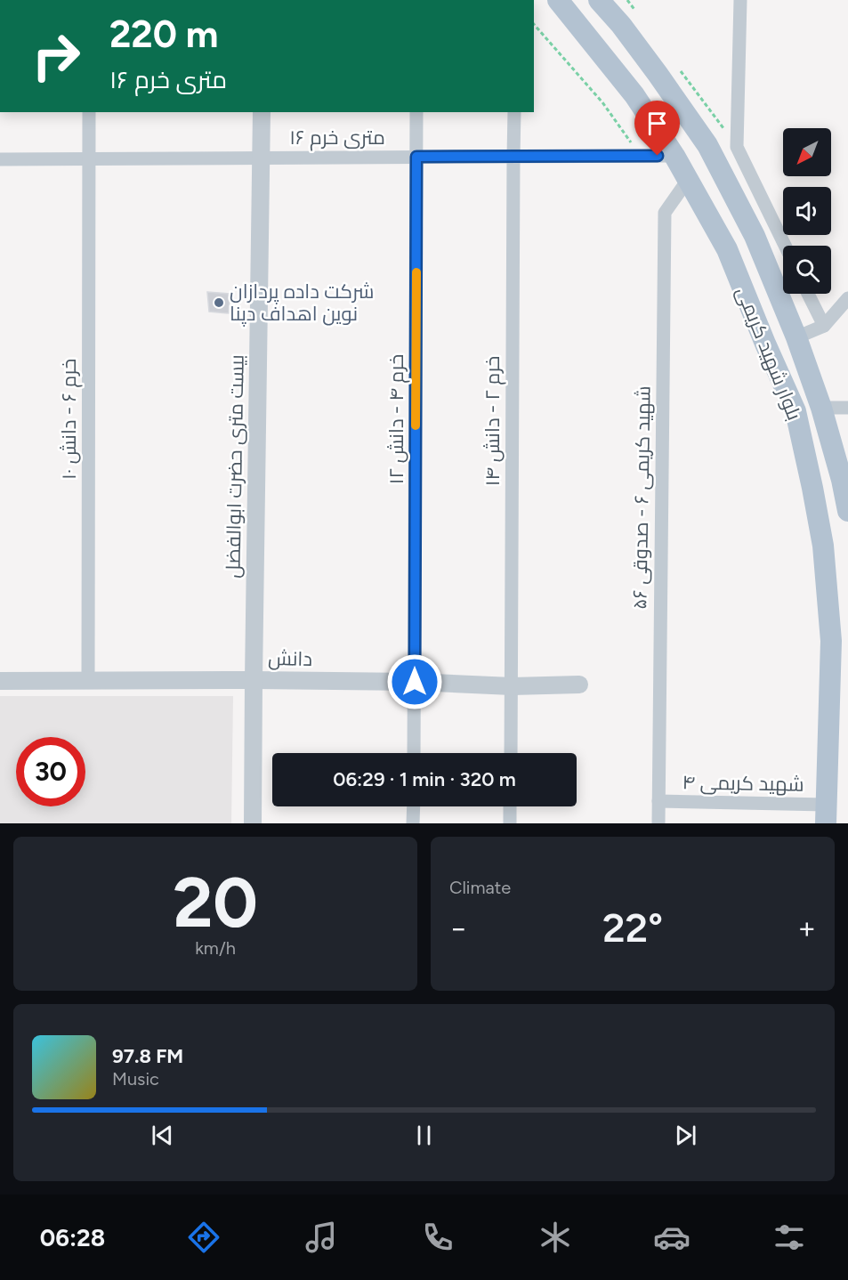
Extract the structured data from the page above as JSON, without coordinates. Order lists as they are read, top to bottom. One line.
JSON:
{"streets":{"main road":["بلوار شهید کریمی"],"street":["۱۶ متری خرم","خرم ۶ - دانش ۱۰","خرم ۴ - دانش ۱۲","خرم ۲ - دانش ۱۴","بیست متری حضرت ابوالفضل","شهید کریمی ۶ - صدوقی ۵۶","دانش","شهید کریمی ۴"]},"crossings":[["۱۶ متری خرم","بلوار شهید کریمی"],["۱۶ متری خرم","خرم ۶ - دانش ۱۰"],["۱۶ متری خرم","خرم ۴ - دانش ۱۲"],["۱۶ متری خرم","خرم ۲ - دانش ۱۴"],["۱۶ متری خرم","بیست متری حضرت ابوالفضل"],["بلوار شهید کریمی","شهید کریمی ۶ - صدوقی ۵۶"],["بلوار شهید کریمی","شهید کریمی ۴"],["خرم ۶ - دانش ۱۰","دانش"],["خرم ۴ - دانش ۱۲","دانش"],["خرم ۲ - دانش ۱۴","دانش"],["بیست متری حضرت ابوالفضل","دانش"],["شهید کریمی ۶ - صدوقی ۵۶","شهید کریمی ۴"]],"places":["شرکت داده پردازان نوین اهداف دپنا"],"north":"bottom left","page":{"turn":["220 m","۱۶ متری خرم"],"limit":"30","trip":"06:29 · 1 min · 320 m","tile":[["20","km/h"],"Climate"],"heat":["−","22°","+"],"song":["97.8 FM","Music"],"tabs":"06:28"}}
